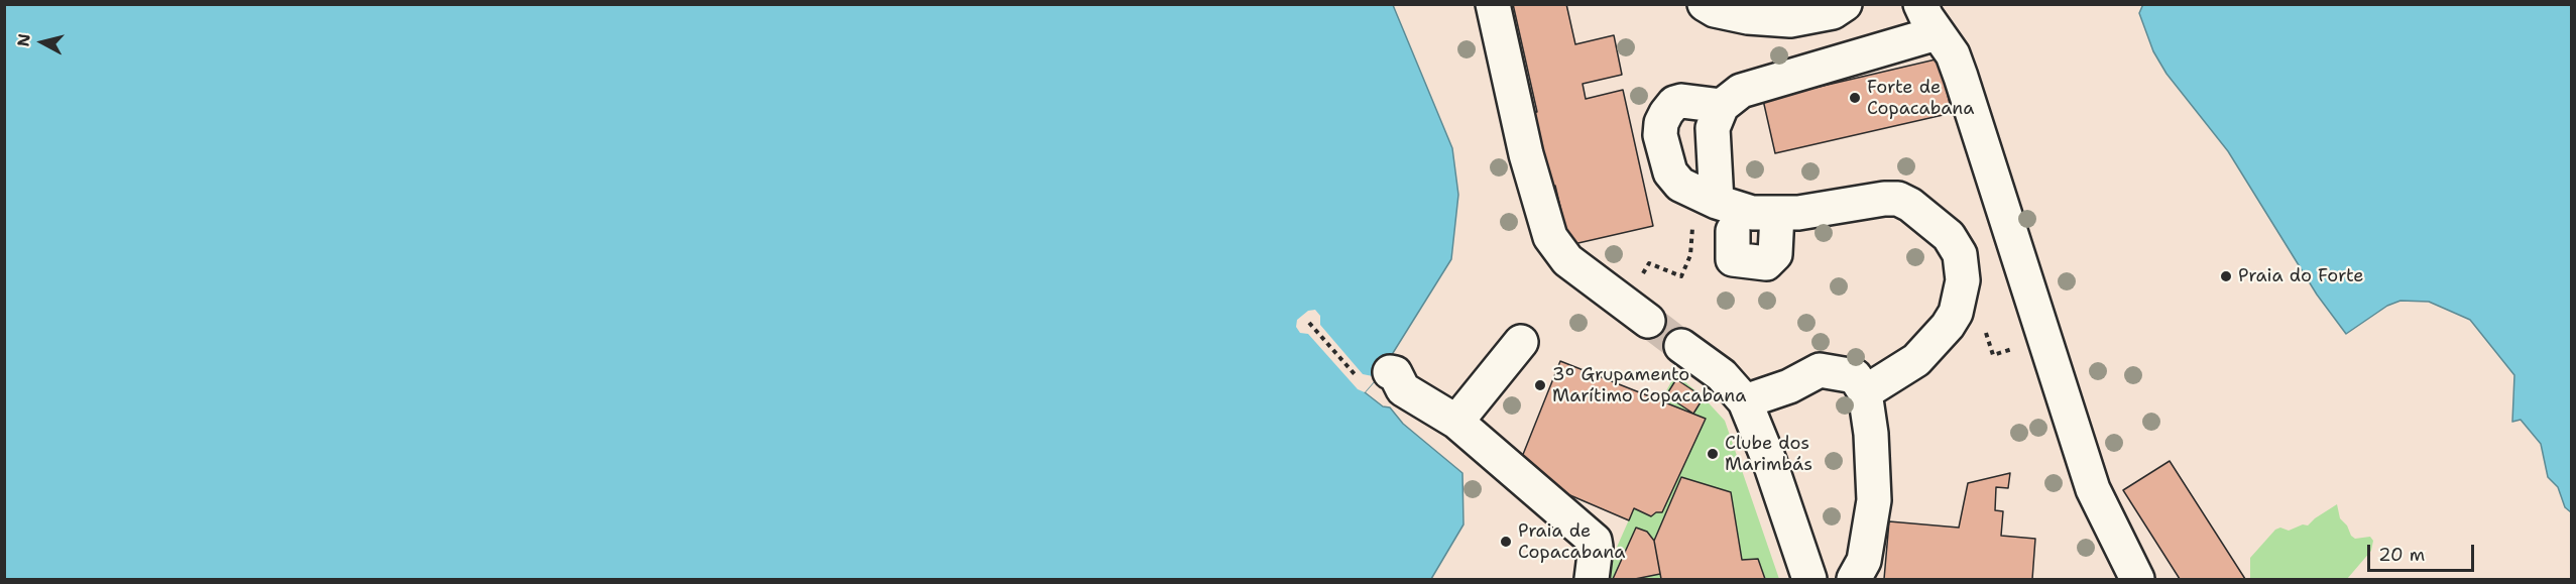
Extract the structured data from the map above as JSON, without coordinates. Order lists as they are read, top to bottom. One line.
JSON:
{"places":["Forte de Copacabana","Praia do Forte","3º Grupamento Marítimo Copacabana","Clube dos Marimbás","Praia de Copacabana"],"scale_bar":"20 m","north":"left"}
